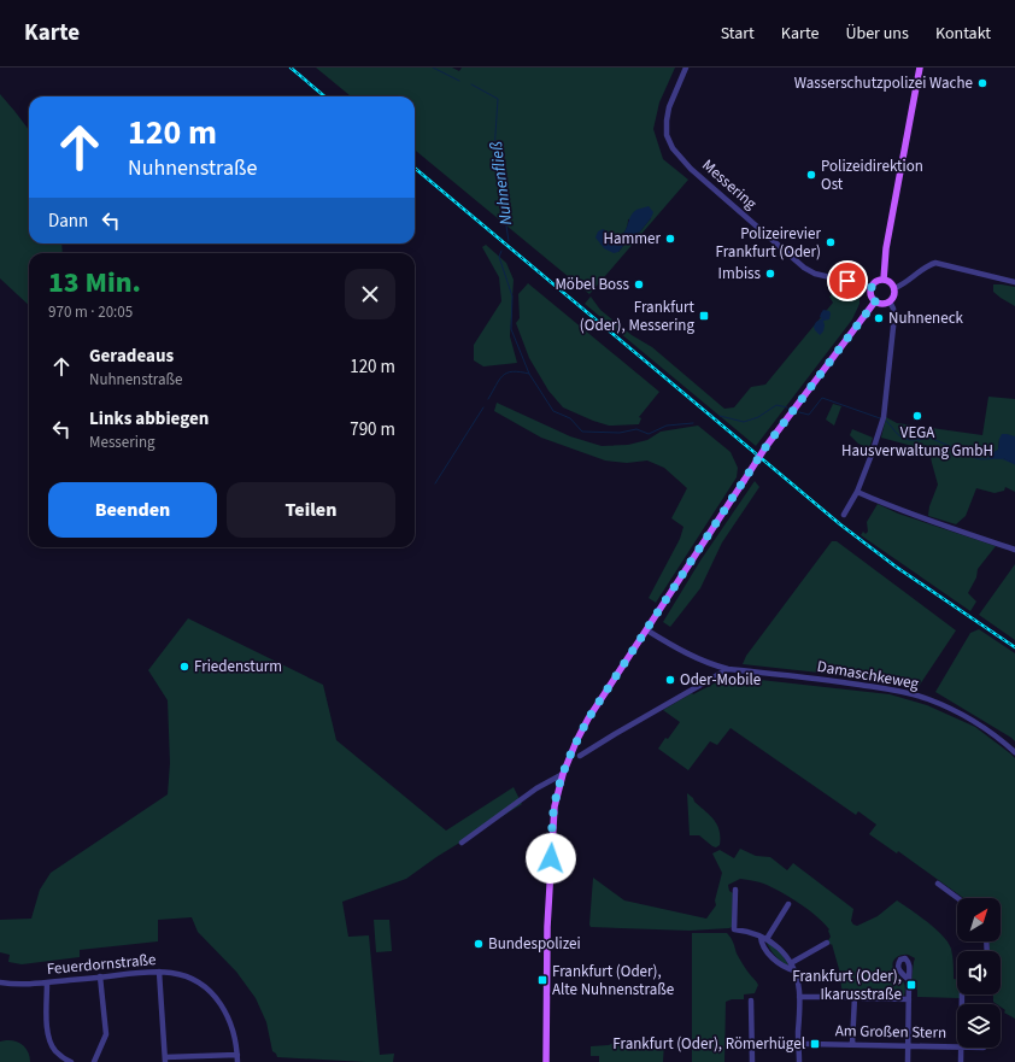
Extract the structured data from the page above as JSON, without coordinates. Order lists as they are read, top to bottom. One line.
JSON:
{"streets":{"street":["Messering","Damaschkeweg","Feuerdornstraße","Am Großen Stern"]},"water":["Nuhnenfließ"],"places":{"other":["Wasserschutzpolizei Wache","Polizeidirektion Ost","Hammer","Polizeirevier Frankfurt (Oder)","Imbiss","Möbel Boss","Nuhneneck","VEGA Hausverwaltung GmbH","Friedensturm","Oder-Mobile","Bundespolizei"],"transit":["Frankfurt (Oder), Messering","Frankfurt (Oder), Alte Nuhnenstraße","Frankfurt (Oder), Ikarusstraße","Frankfurt (Oder), Römerhügel"]},"north":"top right","page":{"header":"Karte","nav":["Start","Karte","Über uns","Kontakt"],"turn":["120 m","Nuhnenstraße"],"then":"Dann","heading":["13 Min.","970 m · 20:05"],"list":[{"name":"Geradeaus","note":"Nuhnenstraße","value":"120 m"},{"name":"Links abbiegen","note":"Messering","value":"790 m"}],"buttons":["Beenden","Teilen"]}}
